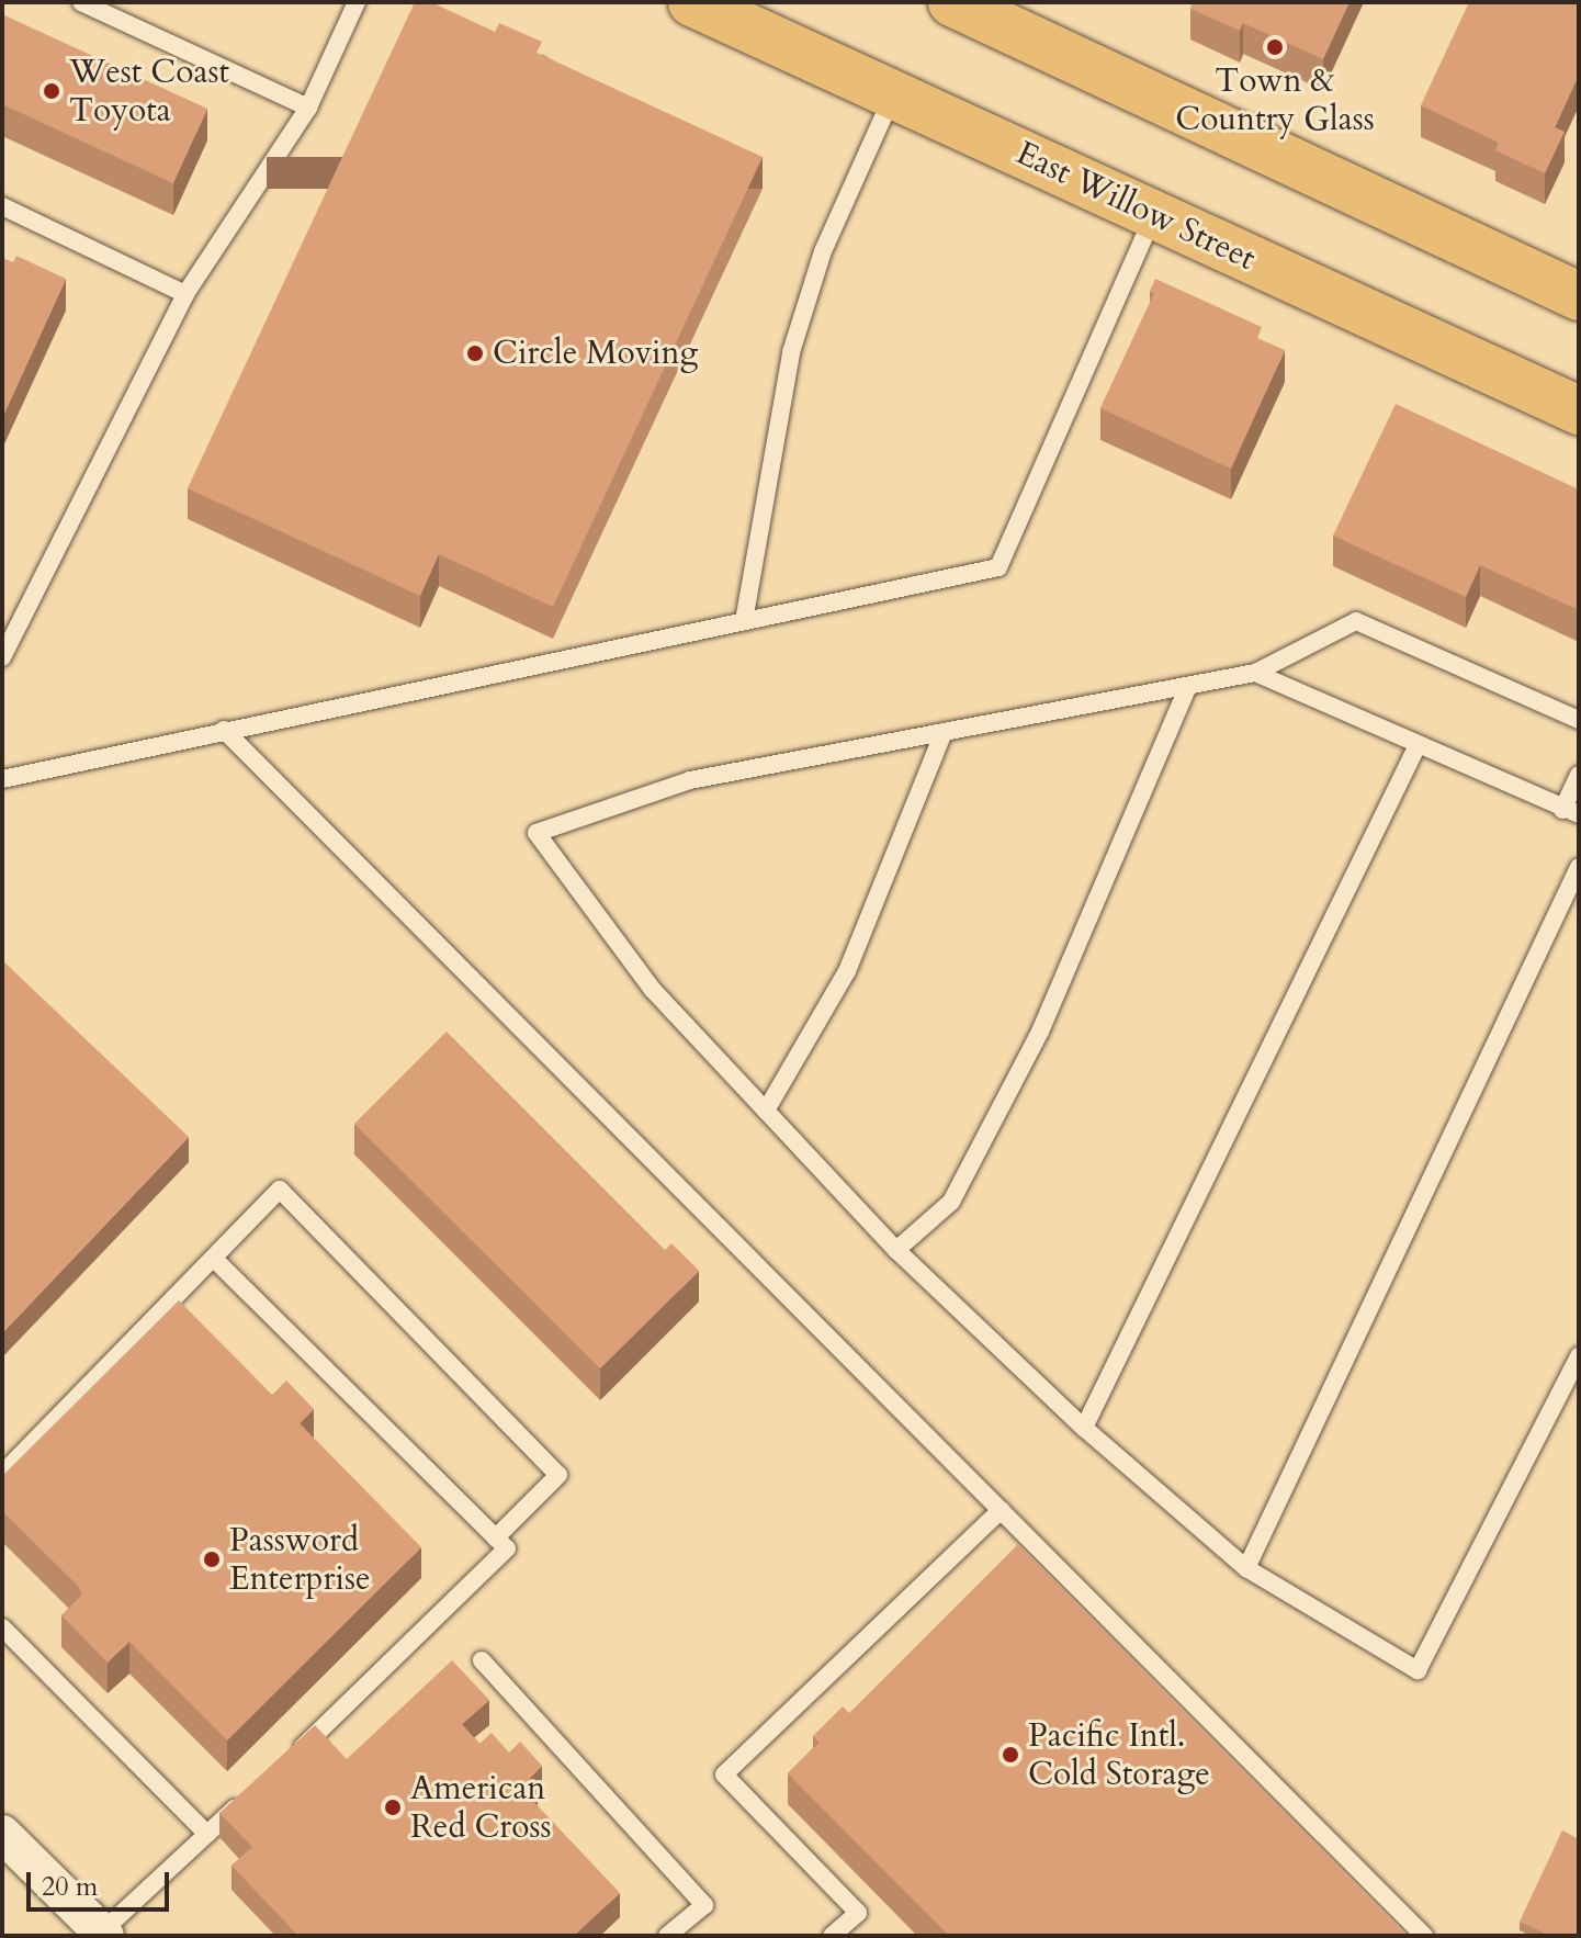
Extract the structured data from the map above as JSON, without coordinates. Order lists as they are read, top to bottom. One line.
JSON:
{"streets":{"main road":["East Willow Street"]},"places":["Town & Country Glass","West Coast Toyota","Circle Moving","Password Enterprise","Pacific Intl. Cold Storage","American Red Cross"],"scale_bar":"20 m"}
